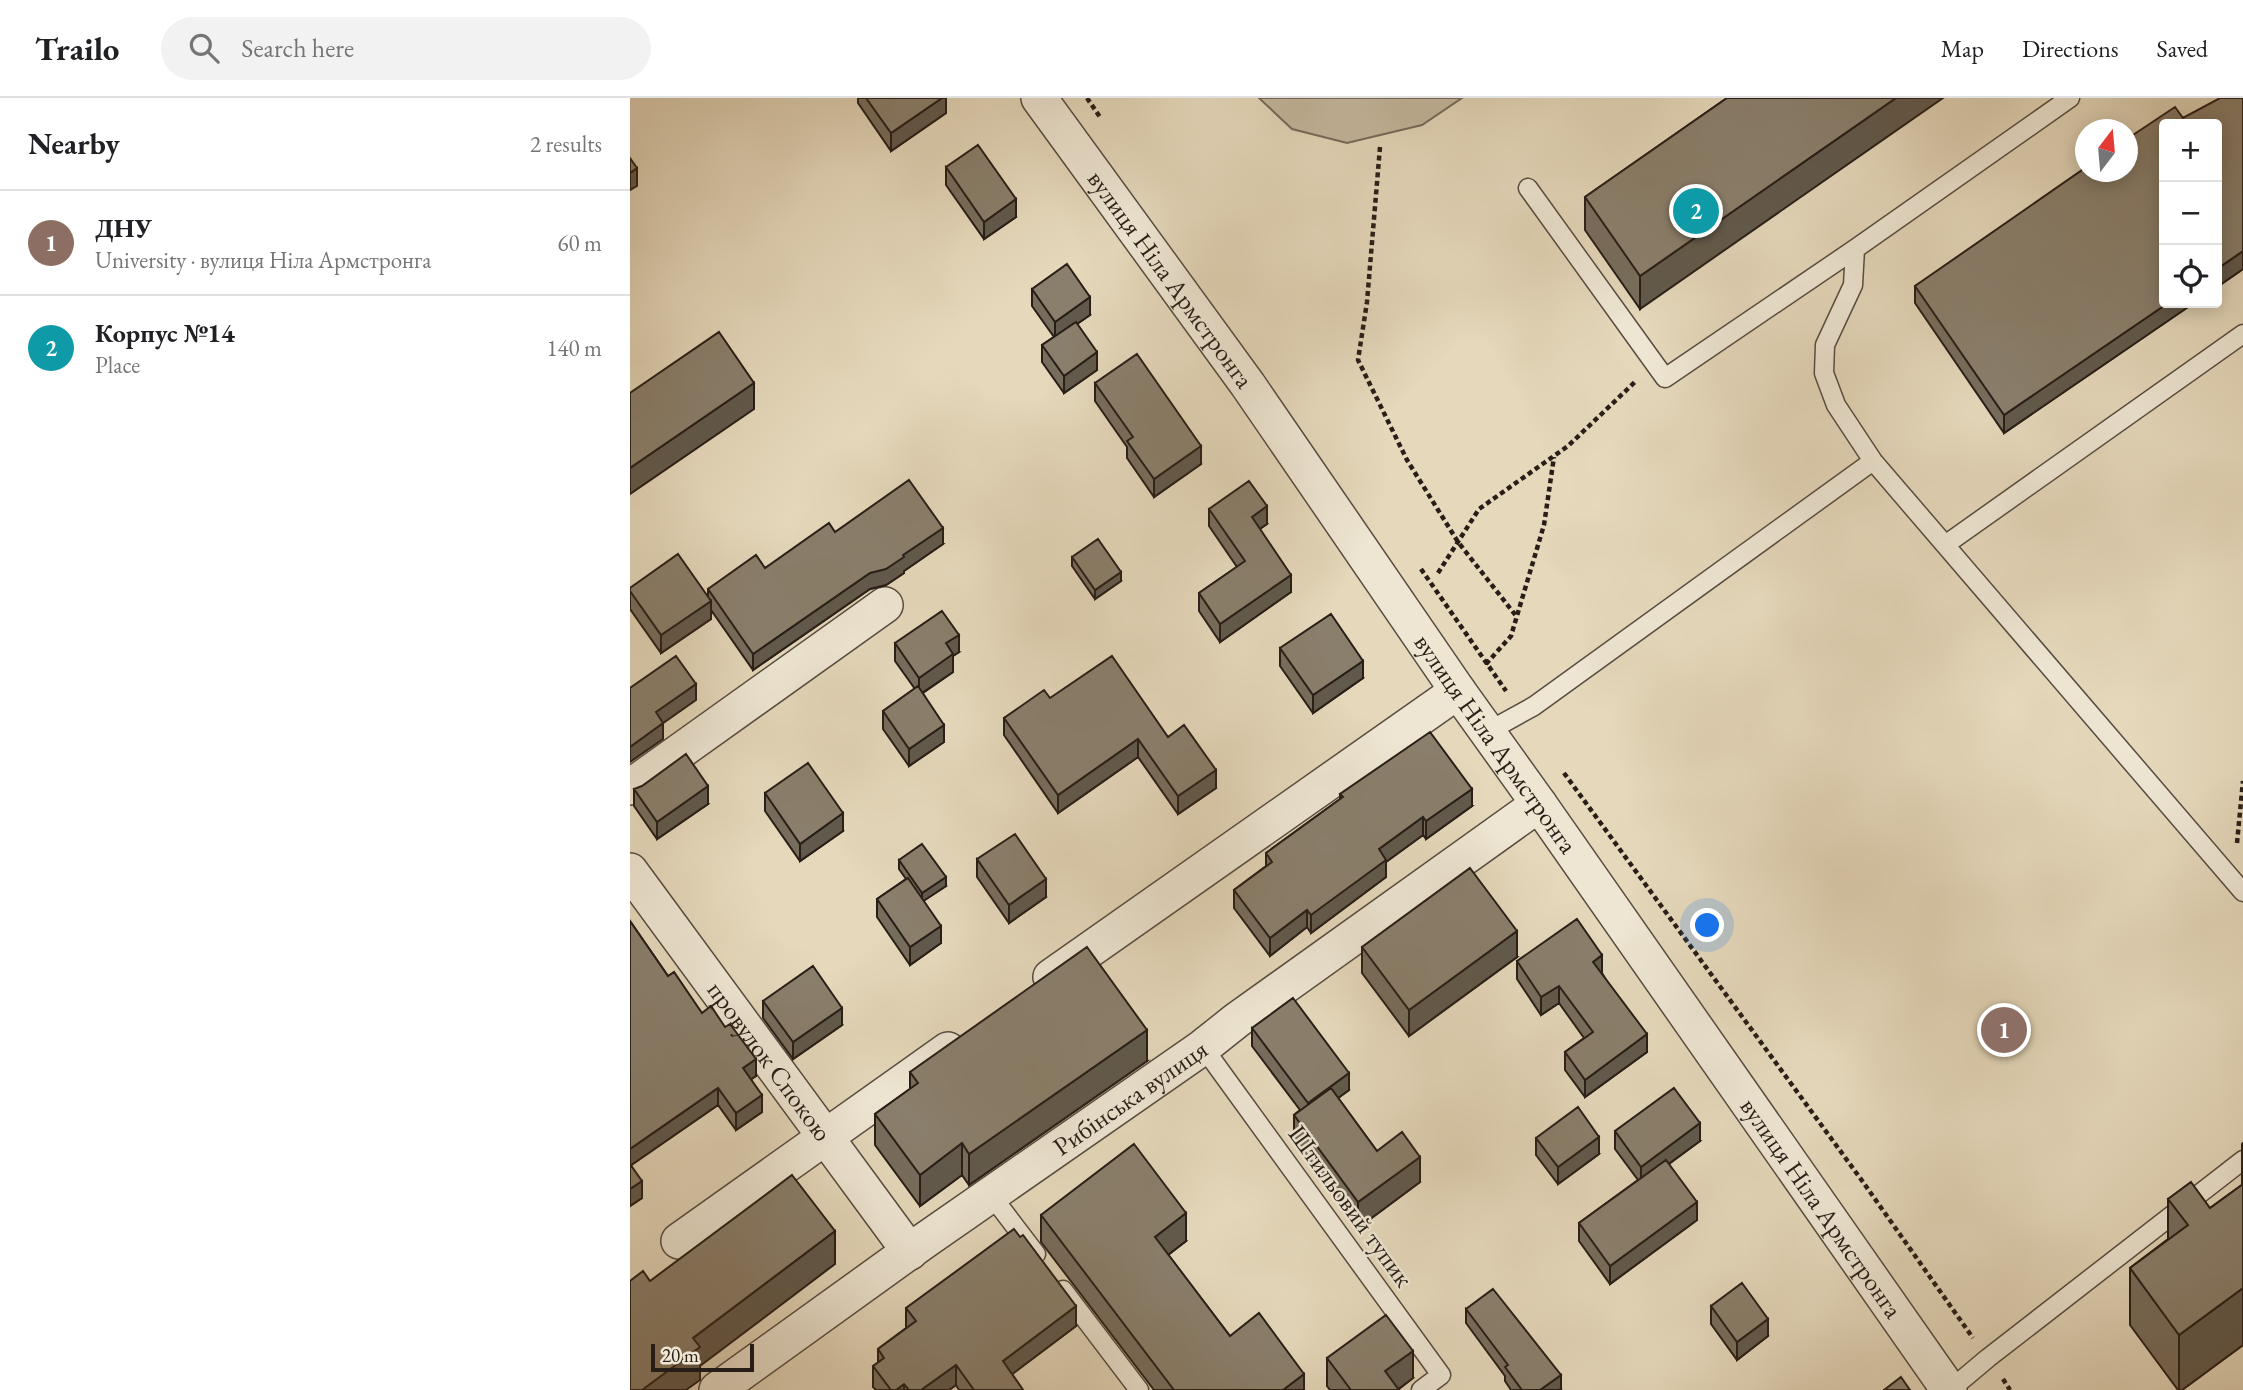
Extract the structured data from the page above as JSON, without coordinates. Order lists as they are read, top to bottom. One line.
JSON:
{"streets":{"street":["вулиця Ніла Армстронга","провулок Спокою","Рибінська вулиця"],"lane":["Штильовий тупик"]},"crossings":[["вулиця Ніла Армстронга","Рибінська вулиця"],["провулок Спокою","Рибінська вулиця"],["Рибінська вулиця","Штильовий тупик"]],"scale_bar":"20 m","north":"top","page":{"header":"Trailo","search":"Search here","nav":["Map","Directions","Saved"],"heading":["Nearby","2 results"],"map_buttons":["+","−"],"pins":["2","1"],"list":[{"mark":"1","name":"ДНУ","note":"University · вулиця Ніла Армстронга","value":"60 m"},{"mark":"2","name":"Корпус №14","note":"Place","value":"140 m"}],"scale":"20 m"}}
